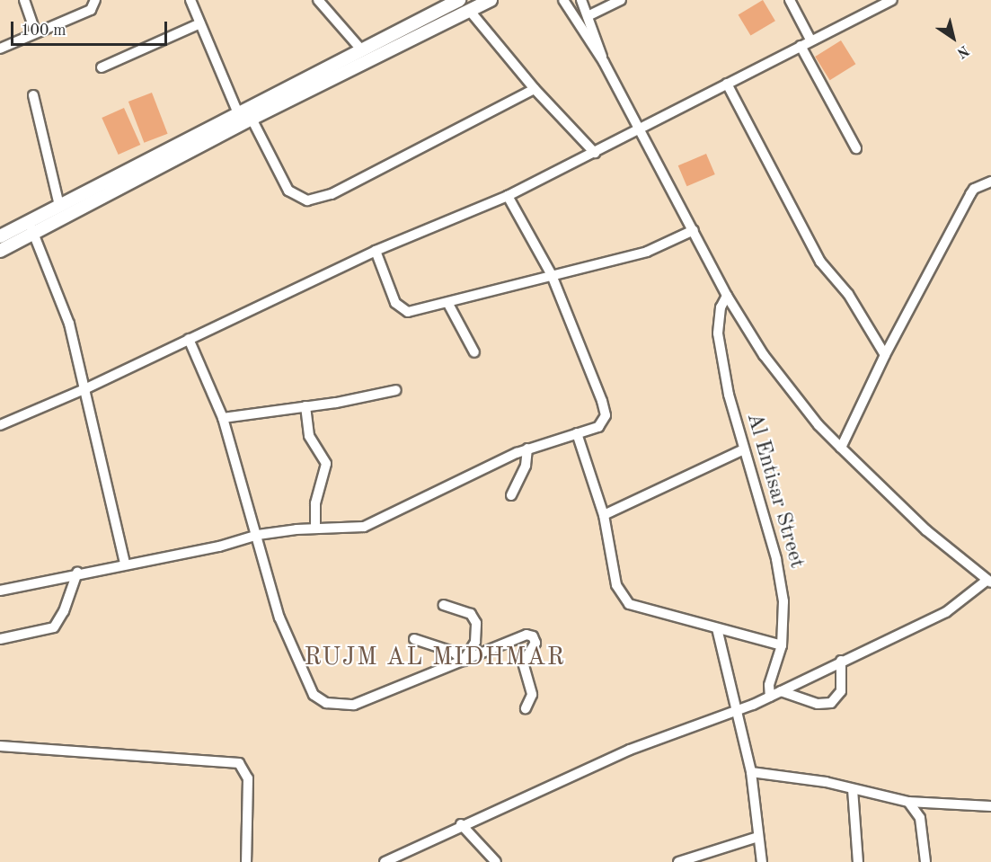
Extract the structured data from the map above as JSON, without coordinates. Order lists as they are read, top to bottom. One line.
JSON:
{"streets":{"street":["Al Entisar Street"]},"districts":["RUJM AL MIDHMAR"],"scale_bar":"100 m","north":"bottom right"}
